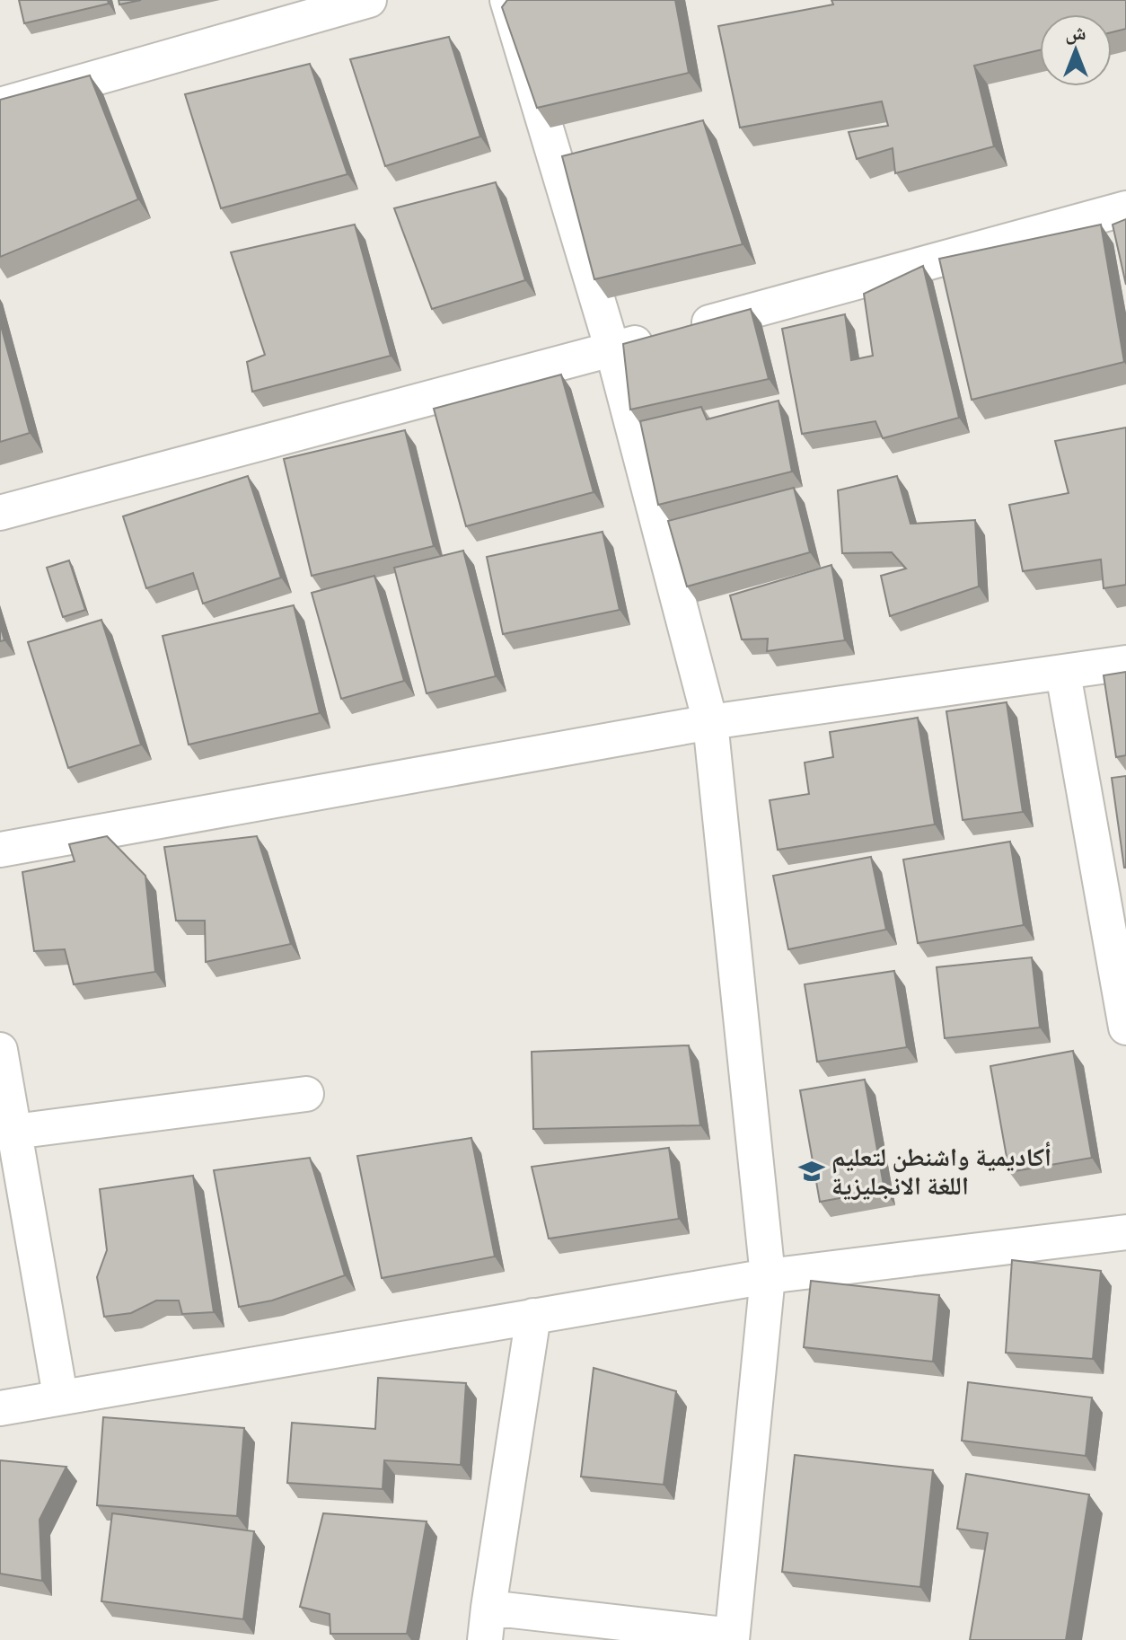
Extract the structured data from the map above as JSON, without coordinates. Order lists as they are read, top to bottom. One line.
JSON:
{"places":{"school or university":["أكاديمية واشنطن لتعليم اللغة الانجليزية"]},"north":"top"}
